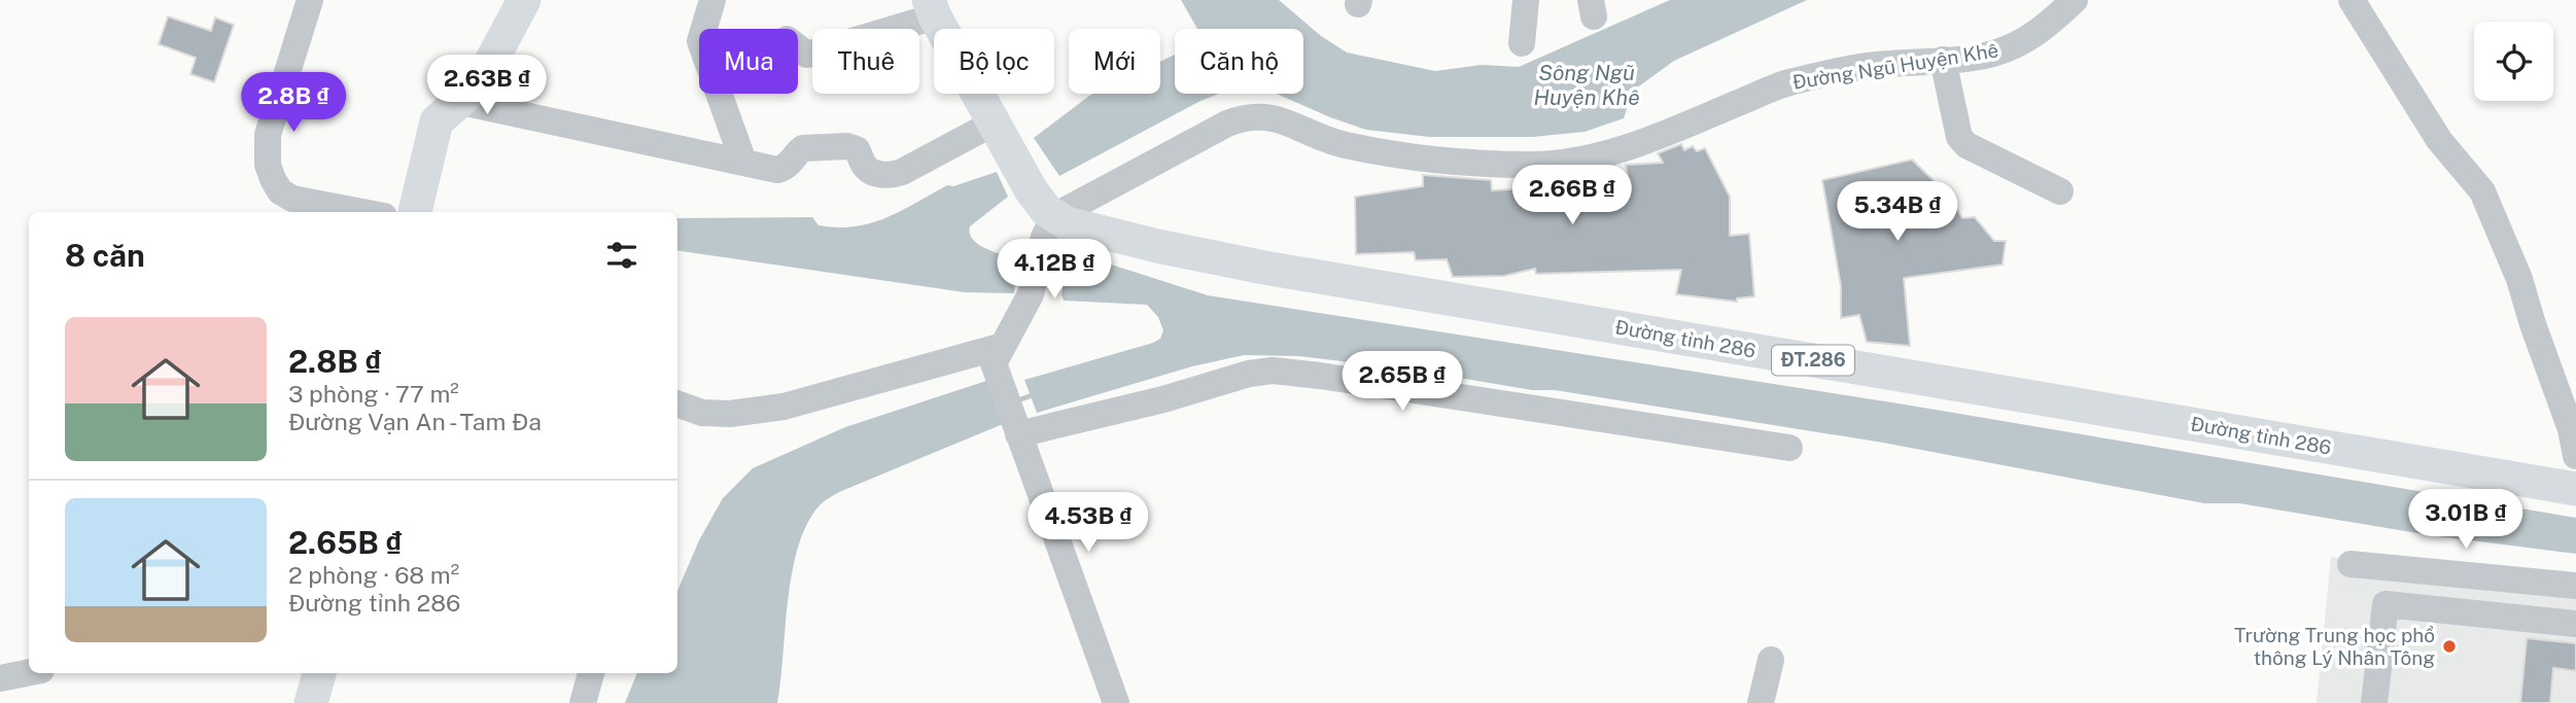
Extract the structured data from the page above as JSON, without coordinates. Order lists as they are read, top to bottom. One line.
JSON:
{"streets":{"main road":["Đường tỉnh 286","ĐT.286"],"street":["Đường Ngũ Huyện Khê"]},"crossings":[["Đường Ngũ Huyện Khê","Đường tỉnh 286"],["Đường Ngũ Huyện Khê","ĐT.286"],["Đường tỉnh 286","ĐT.286"]],"water":["Sông Ngũ Huyện Khê"],"places":["Trường Trung học phổ thông Lý Nhân Tông"],"page":{"chip":["Mua","Thuê","Bộ lọc","Mới","Căn hộ"],"price":["2.63B ₫","2.8B ₫","2.66B ₫","5.34B ₫","4.12B ₫","2.65B ₫","3.01B ₫","4.53B ₫"],"heading":"8 căn","list":[{"name":"2.8B ₫","note":"3 phòng · 77 m² · Đường Vạn An - Tam Đa"},{"name":"2.65B ₫","note":"2 phòng · 68 m² · Đường tỉnh 286"}]}}
